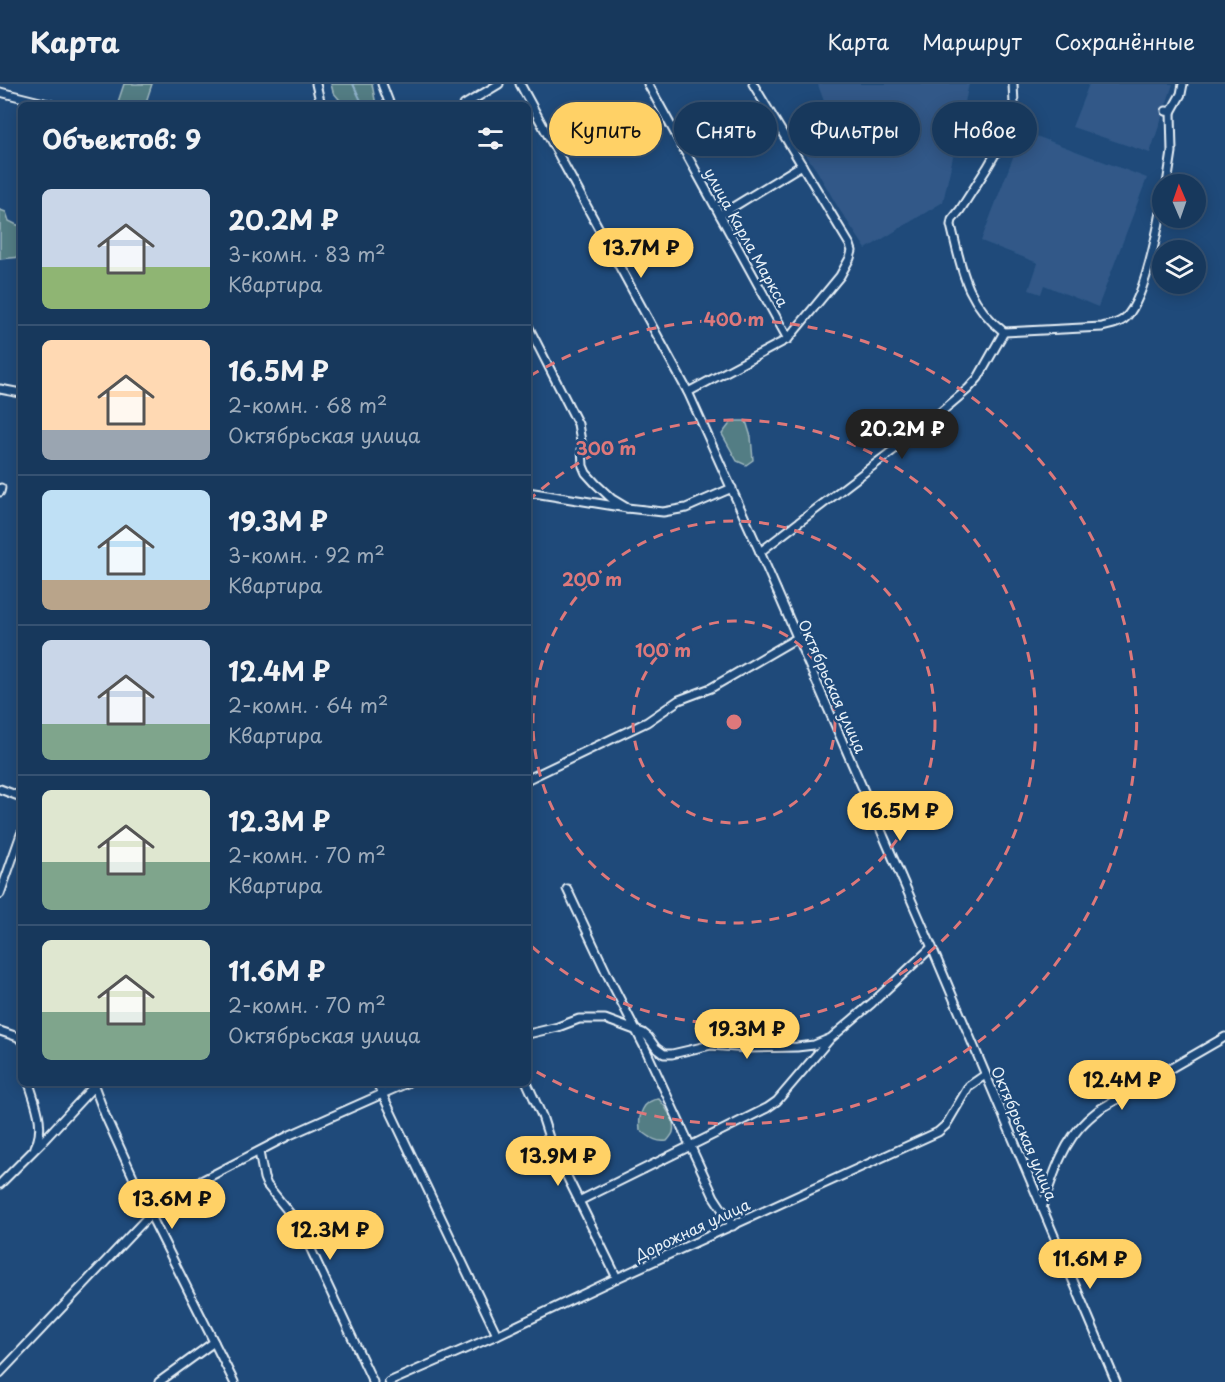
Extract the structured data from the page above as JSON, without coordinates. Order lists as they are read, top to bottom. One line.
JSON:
{"streets":{"street":["улица Карла Маркса","Октябрьская улица","Дорожная улица"]},"crossings":[["Октябрьская улица","Дорожная улица"]],"north":"top","page":{"header":"Карта","nav":["Карта","Маршрут","Сохранённые"],"chip":["Купить","Снять","Фильтры","Новое"],"heading":"Объектов: 9","list":[{"name":"20.2M ₽","note":"3-комн. · 83 m² · Квартира"},{"name":"16.5M ₽","note":"2-комн. · 68 m² · Октябрьская улица"},{"name":"19.3M ₽","note":"3-комн. · 92 m² · Квартира"},{"name":"12.4M ₽","note":"2-комн. · 64 m² · Квартира"},{"name":"12.3M ₽","note":"2-комн. · 70 m² · Квартира"},{"name":"11.6M ₽","note":"2-комн. · 70 m² · Октябрьская улица"}],"price":["13.7M ₽","20.2M ₽","16.5M ₽","19.3M ₽","12.4M ₽","13.9M ₽","13.6M ₽","12.3M ₽","11.6M ₽"]},"rings":["400 m","300 m","200 m","100 m"]}
